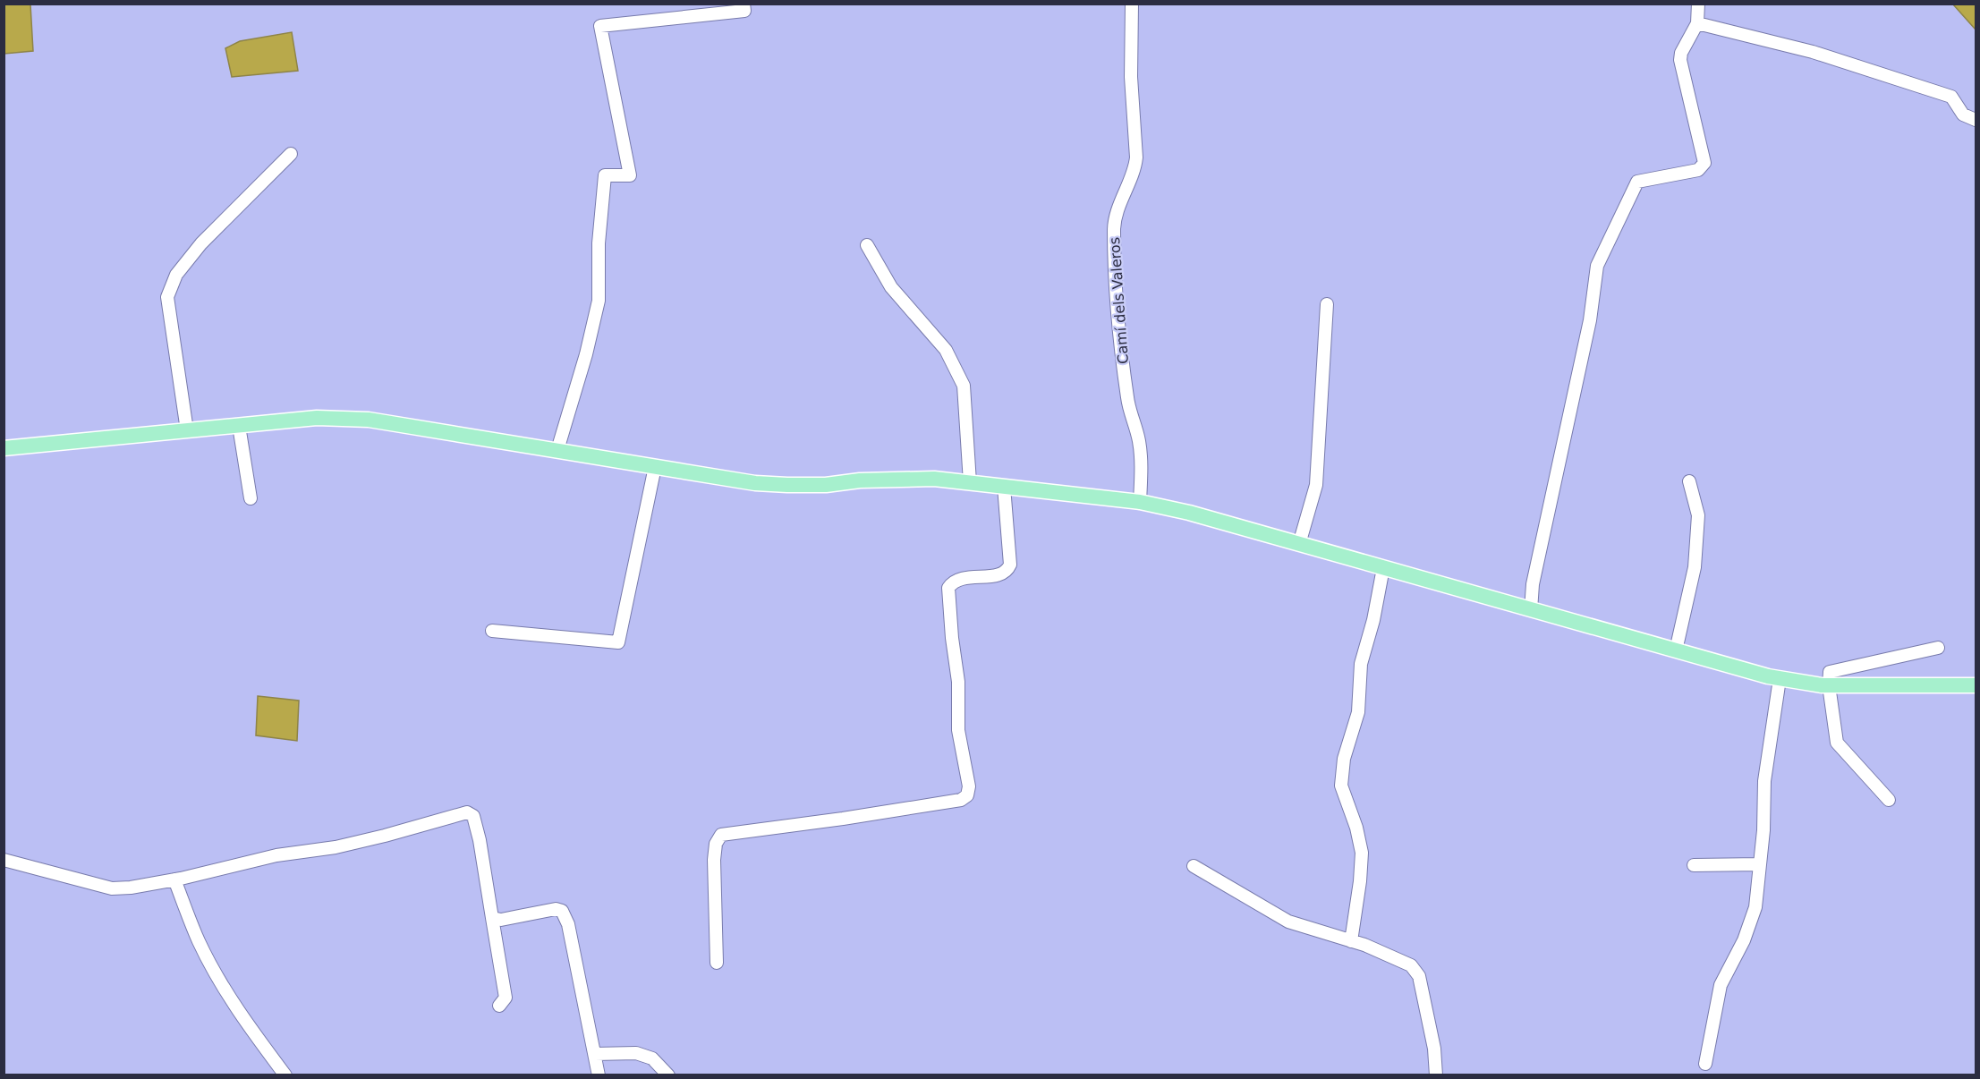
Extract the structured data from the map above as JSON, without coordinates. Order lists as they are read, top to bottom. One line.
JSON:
{"streets":{"street":["Camí dels Valeros"]}}
